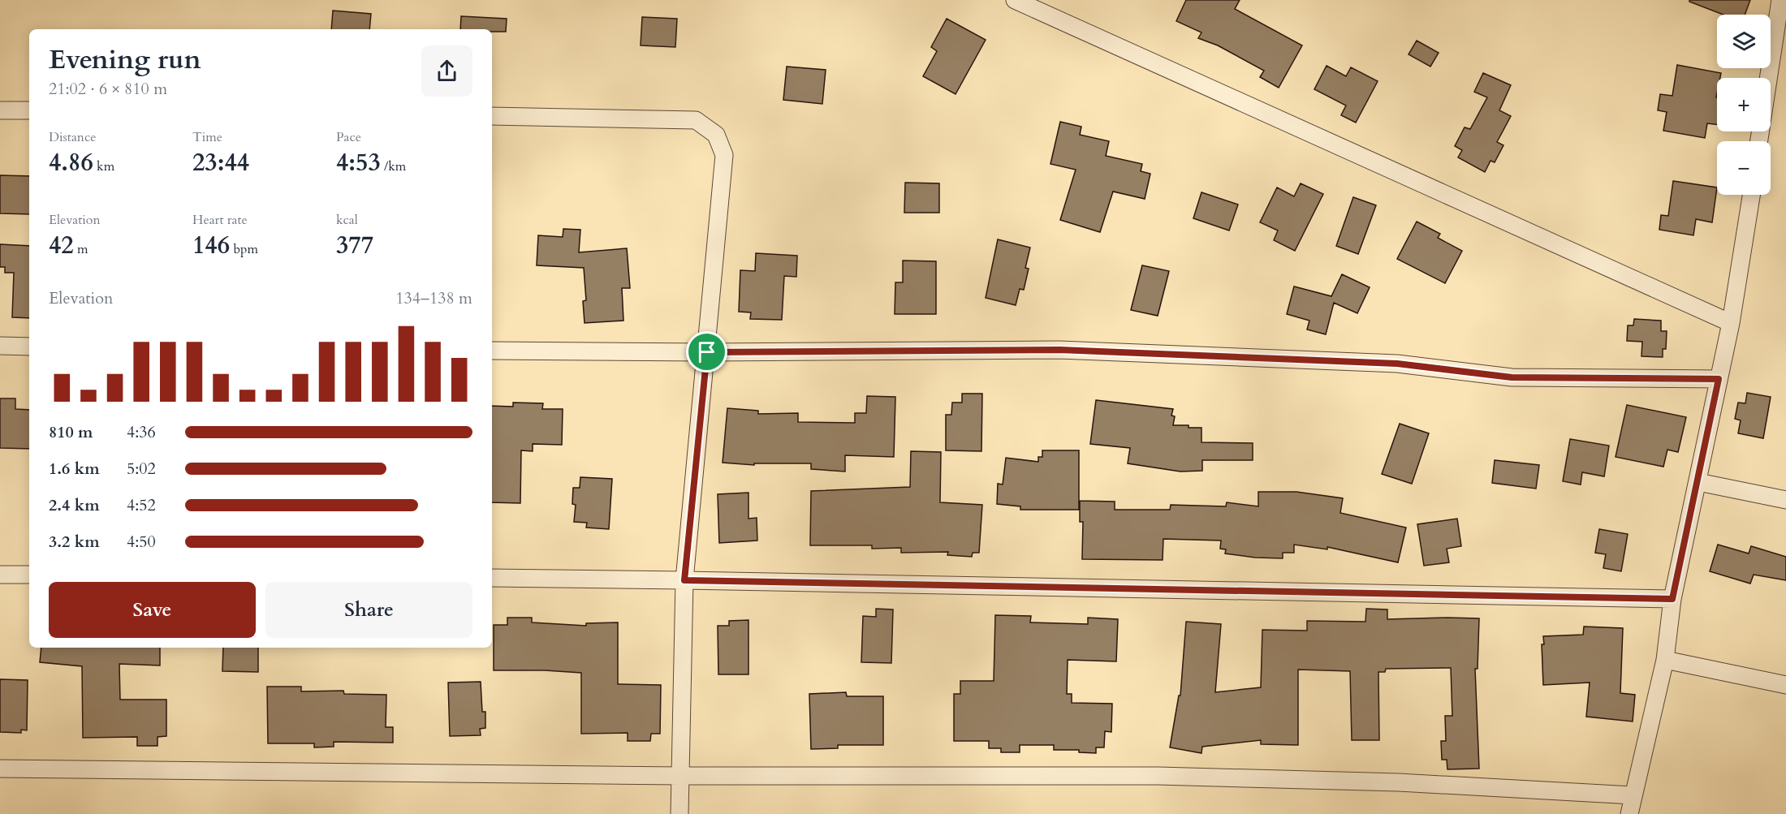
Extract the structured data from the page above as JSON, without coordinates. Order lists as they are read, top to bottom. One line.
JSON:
{"page":{"map_buttons":["+","−"],"heading":["Evening run","21:02 · 6 × 810 m"],"stats":[["Distance","4.86 km"],["Time","23:44"],["Pace","4:53 /km"],["Elevation","42 m"],["Heart rate","146 bpm"],["kcal","377"]],"chart":["Elevation","134–138 m"],"list":[{"name":"810 m","note":"4:36"},{"name":"1.6 km","note":"5:02"},{"name":"2.4 km","note":"4:52"},{"name":"3.2 km","note":"4:50"}],"buttons":["Save","Share"]}}
